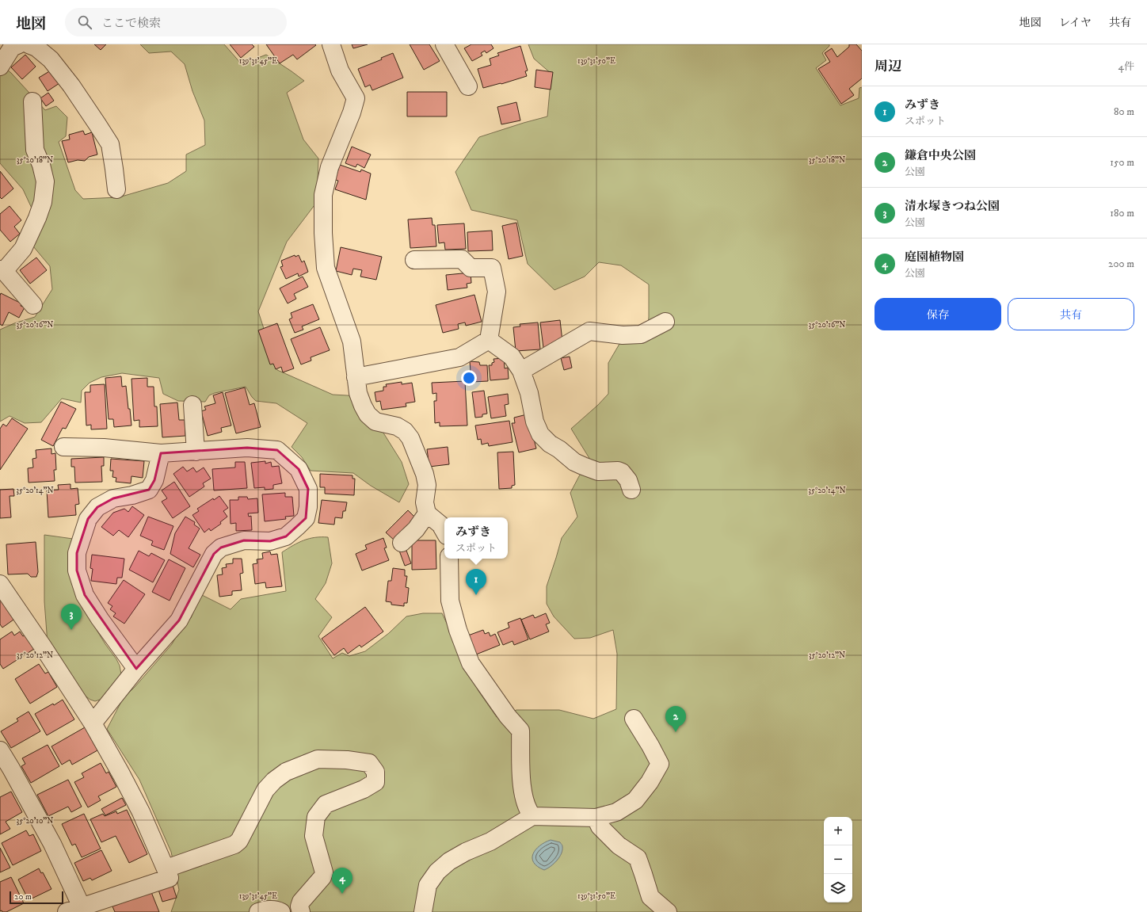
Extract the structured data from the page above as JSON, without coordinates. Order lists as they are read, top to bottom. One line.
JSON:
{"scale_bar":"20 m","page":{"header":"地図","search":"ここで検索","nav":["地図","レイヤ","共有"],"heading":["周辺","4件"],"list":[{"mark":"1","name":"みずき","note":"スポット","value":"80 m"},{"mark":"2","name":"鎌倉中央公園","note":"公園","value":"150 m"},{"mark":"3","name":"清水塚きつね公園","note":"公園","value":"180 m"},{"mark":"4","name":"庭園植物園","note":"公園","value":"200 m"}],"buttons":["保存","共有"],"popup":["みずき","スポット"],"pins":["1","3","2","4"],"map_buttons":["+","−"],"scale":"20 m"},"coordinates":["139°31'45\"E","139°31'50\"E","35°20'18\"N","35°20'16\"N","35°20'14\"N","35°20'12\"N","35°20'10\"N"]}
